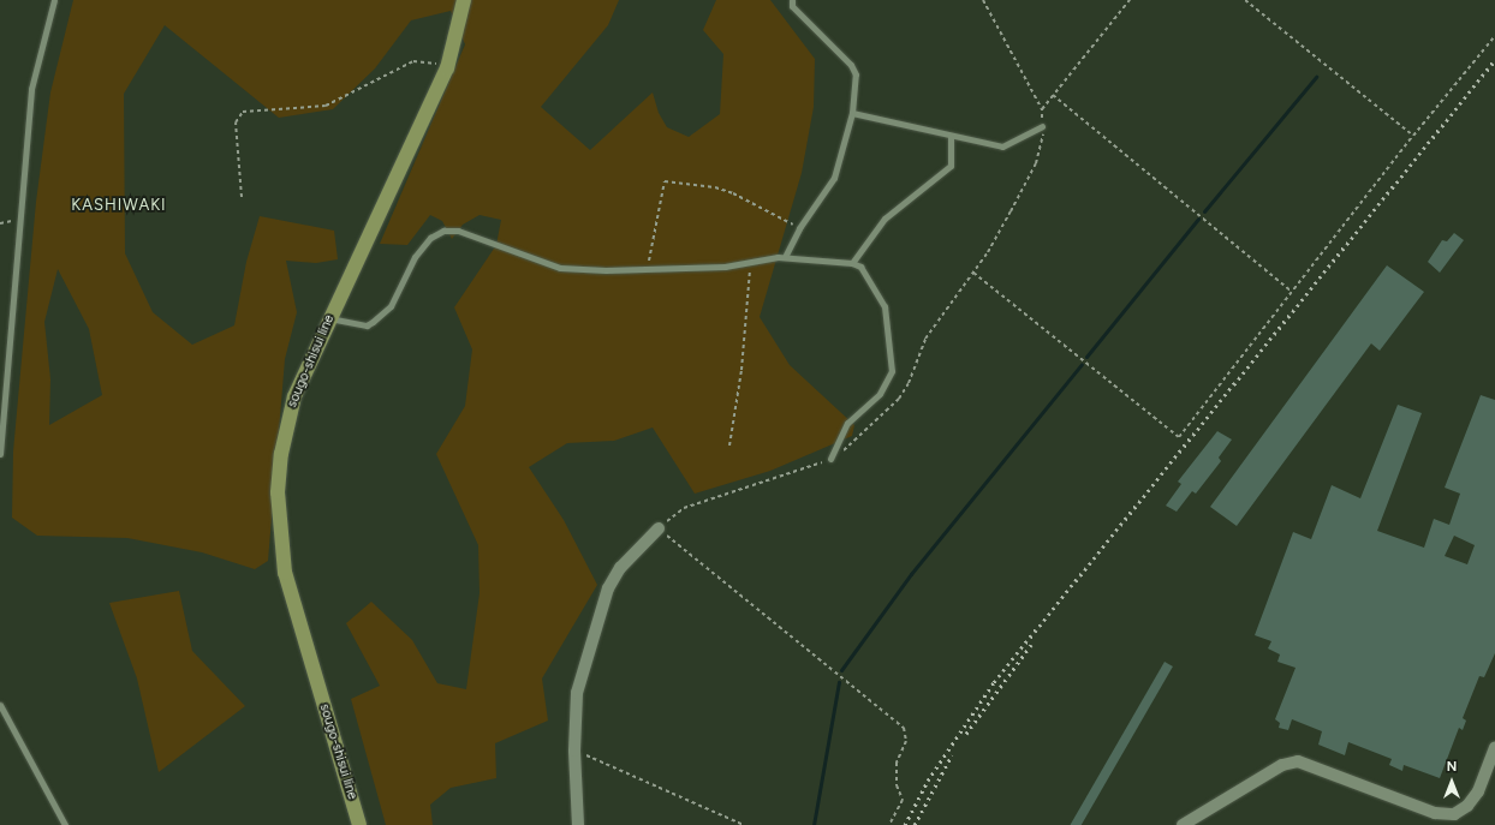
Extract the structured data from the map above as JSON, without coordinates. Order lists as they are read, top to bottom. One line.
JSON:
{"streets":{"main road":["sougo-shisui line"]},"districts":["KASHIWAKI"],"north":"top"}
